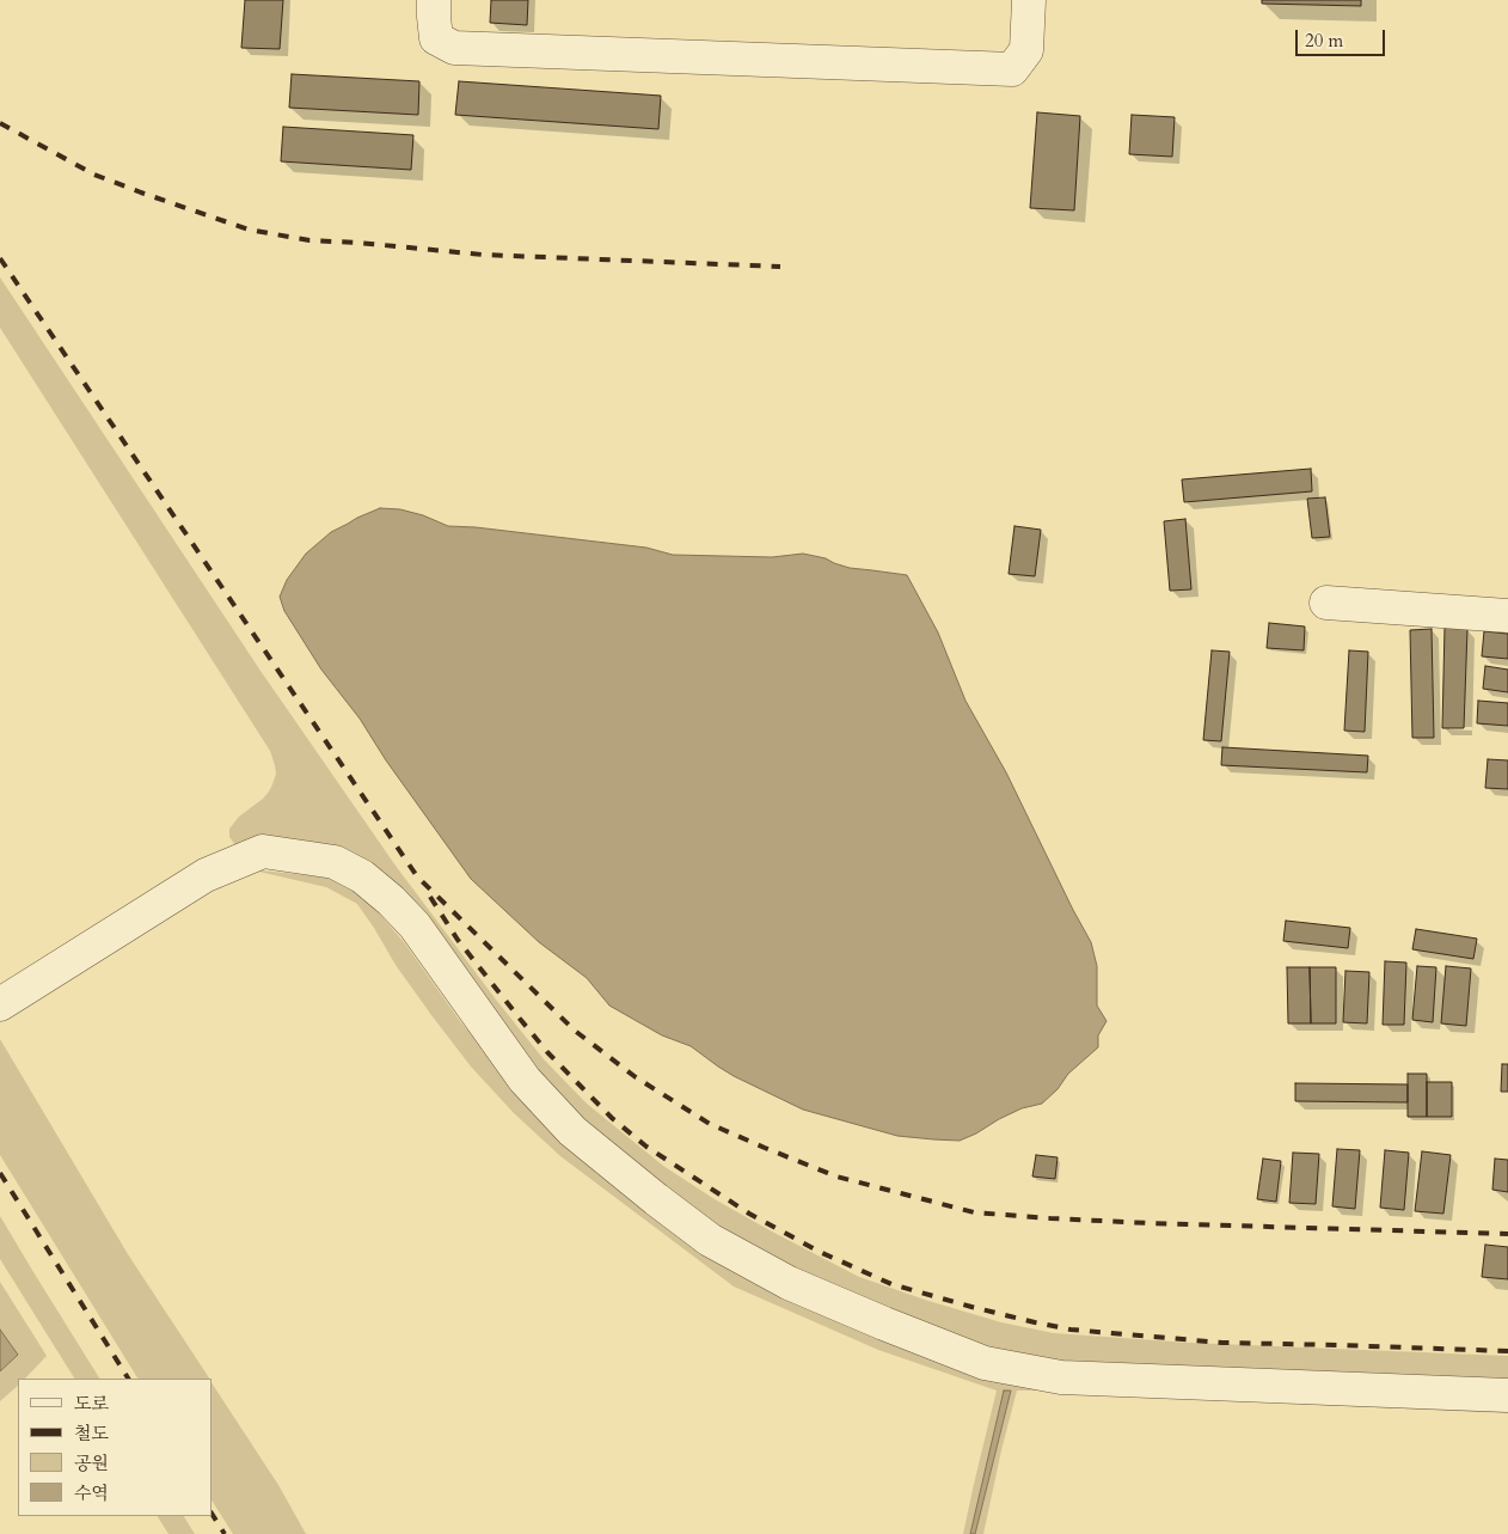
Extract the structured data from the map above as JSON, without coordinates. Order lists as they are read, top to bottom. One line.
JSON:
{"legend":["도로","철도","공원","수역"],"scale_bar":"20 m"}
